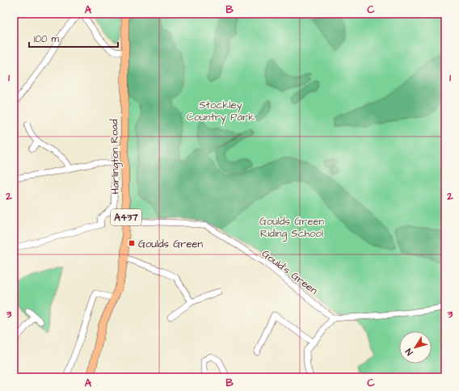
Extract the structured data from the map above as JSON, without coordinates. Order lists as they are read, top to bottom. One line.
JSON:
{"streets":{"main road":["Harlington Road","A437"],"street":["Gould's Green"]},"crossings":[["Harlington Road","A437"],["Harlington Road","Gould's Green"]],"parks":["Stockley Country Park","Goulds Green Riding School"],"places":{"transit":["Goulds Green"]},"scale_bar":"100 m","north":"bottom left","grid":{"columns":["A","B","C"],"rows":["1","2","3"]}}
